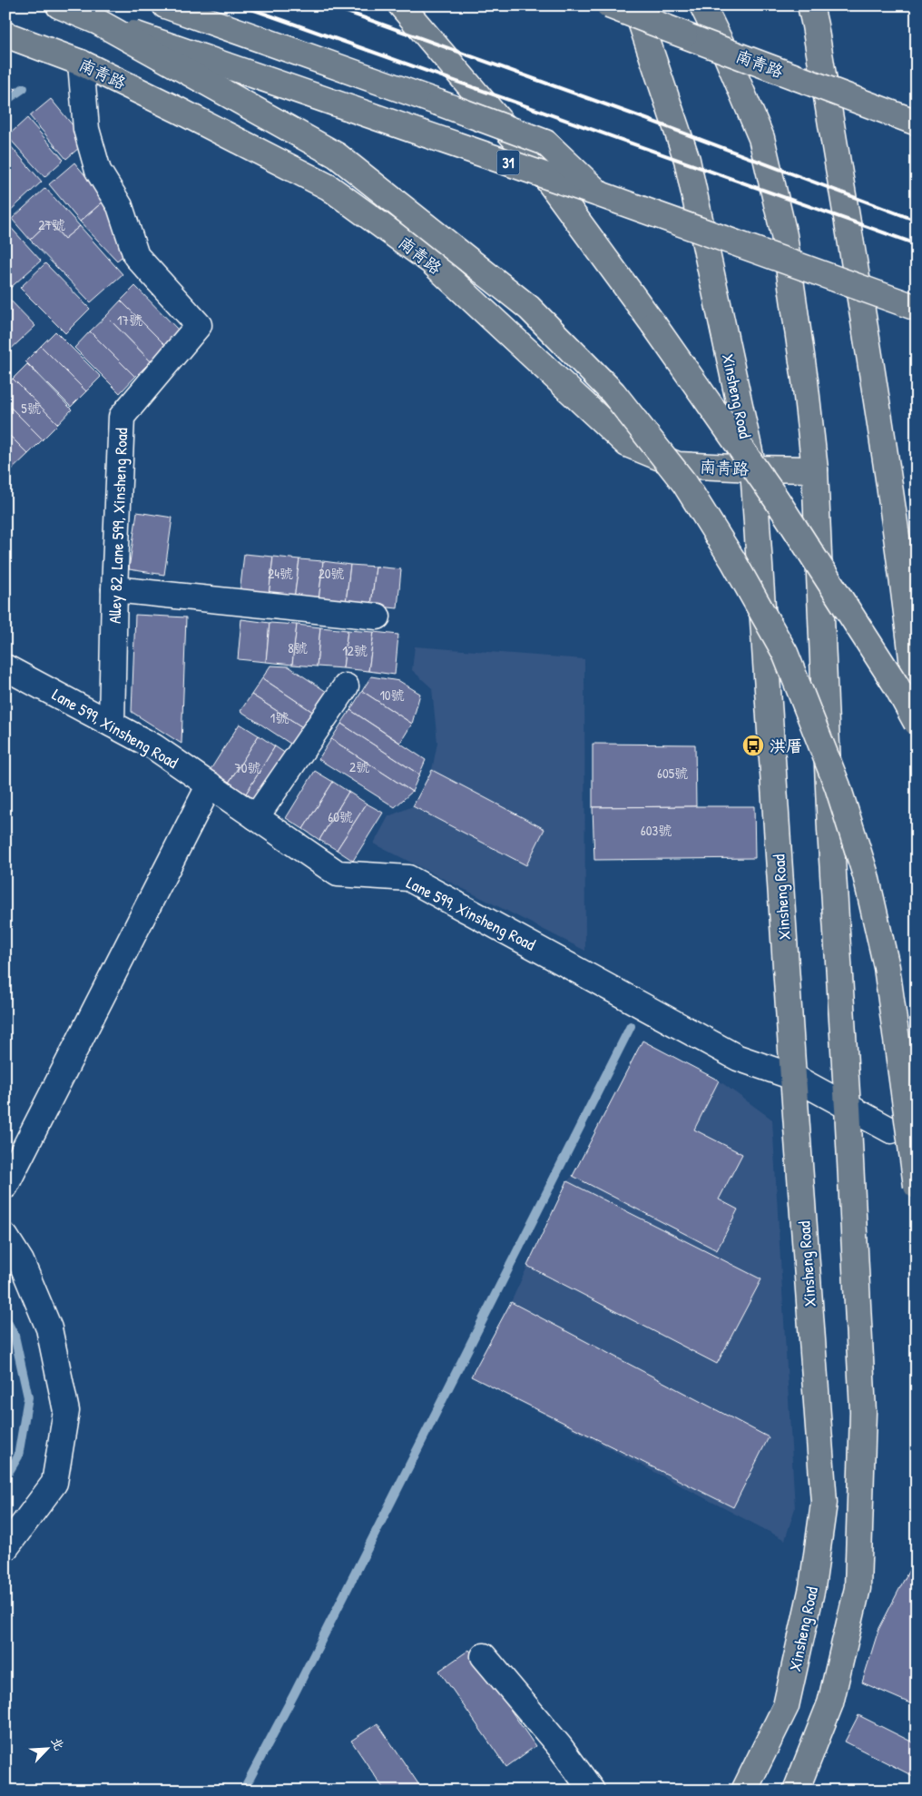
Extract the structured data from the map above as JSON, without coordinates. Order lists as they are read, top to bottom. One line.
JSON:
{"streets":{"main road":["南青路","31","Xinsheng Road"],"lane":["Alley 82, Lane 599, Xinsheng Road","Lane 599, Xinsheng Road"]},"crossings":[["南青路","Xinsheng Road"],["南青路","Alley 82, Lane 599, Xinsheng Road"],["Xinsheng Road","Lane 599, Xinsheng Road"],["Alley 82, Lane 599, Xinsheng Road","Lane 599, Xinsheng Road"]],"places":{"bus stop":["洪厝"]},"house_numbers":["27號","17號","5號","24號","20號","8號","12號","10號","1號","2號","70號","605號","60號","603號"],"north":"top right"}
